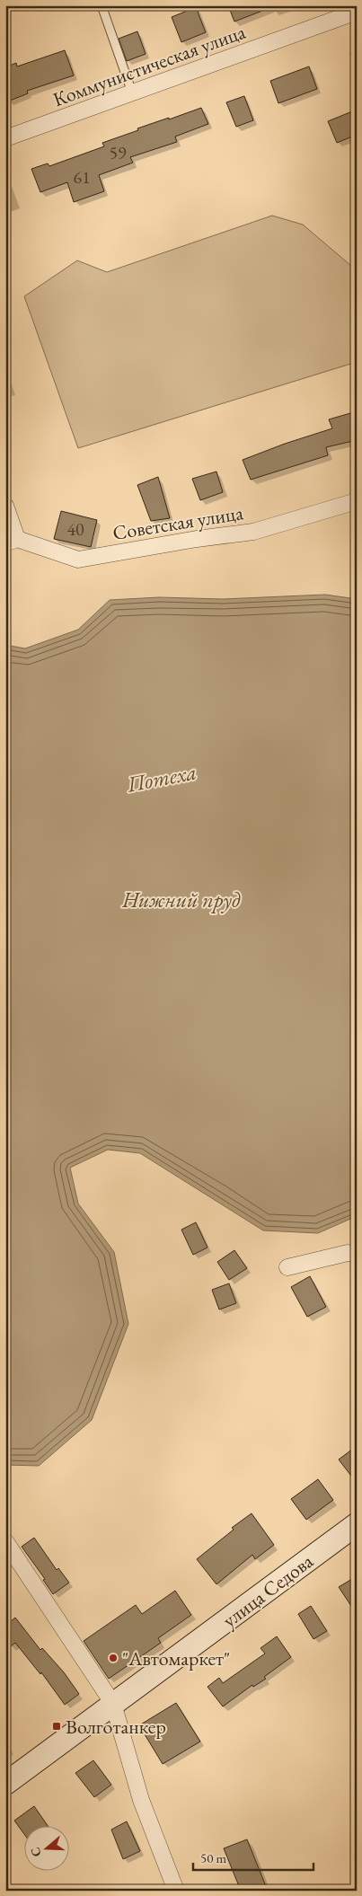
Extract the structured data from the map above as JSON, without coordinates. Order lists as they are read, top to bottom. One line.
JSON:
{"streets":{"main road":["улица Седова"],"street":["Коммунистическая улица","Советская улица"]},"water":["Потеха","Нижний пруд"],"places":{"other":["\"Автомаркет\""],"transit":["Волготанкер"]},"house_numbers":["59","61","40"],"scale_bar":"50 m","north":"left"}
